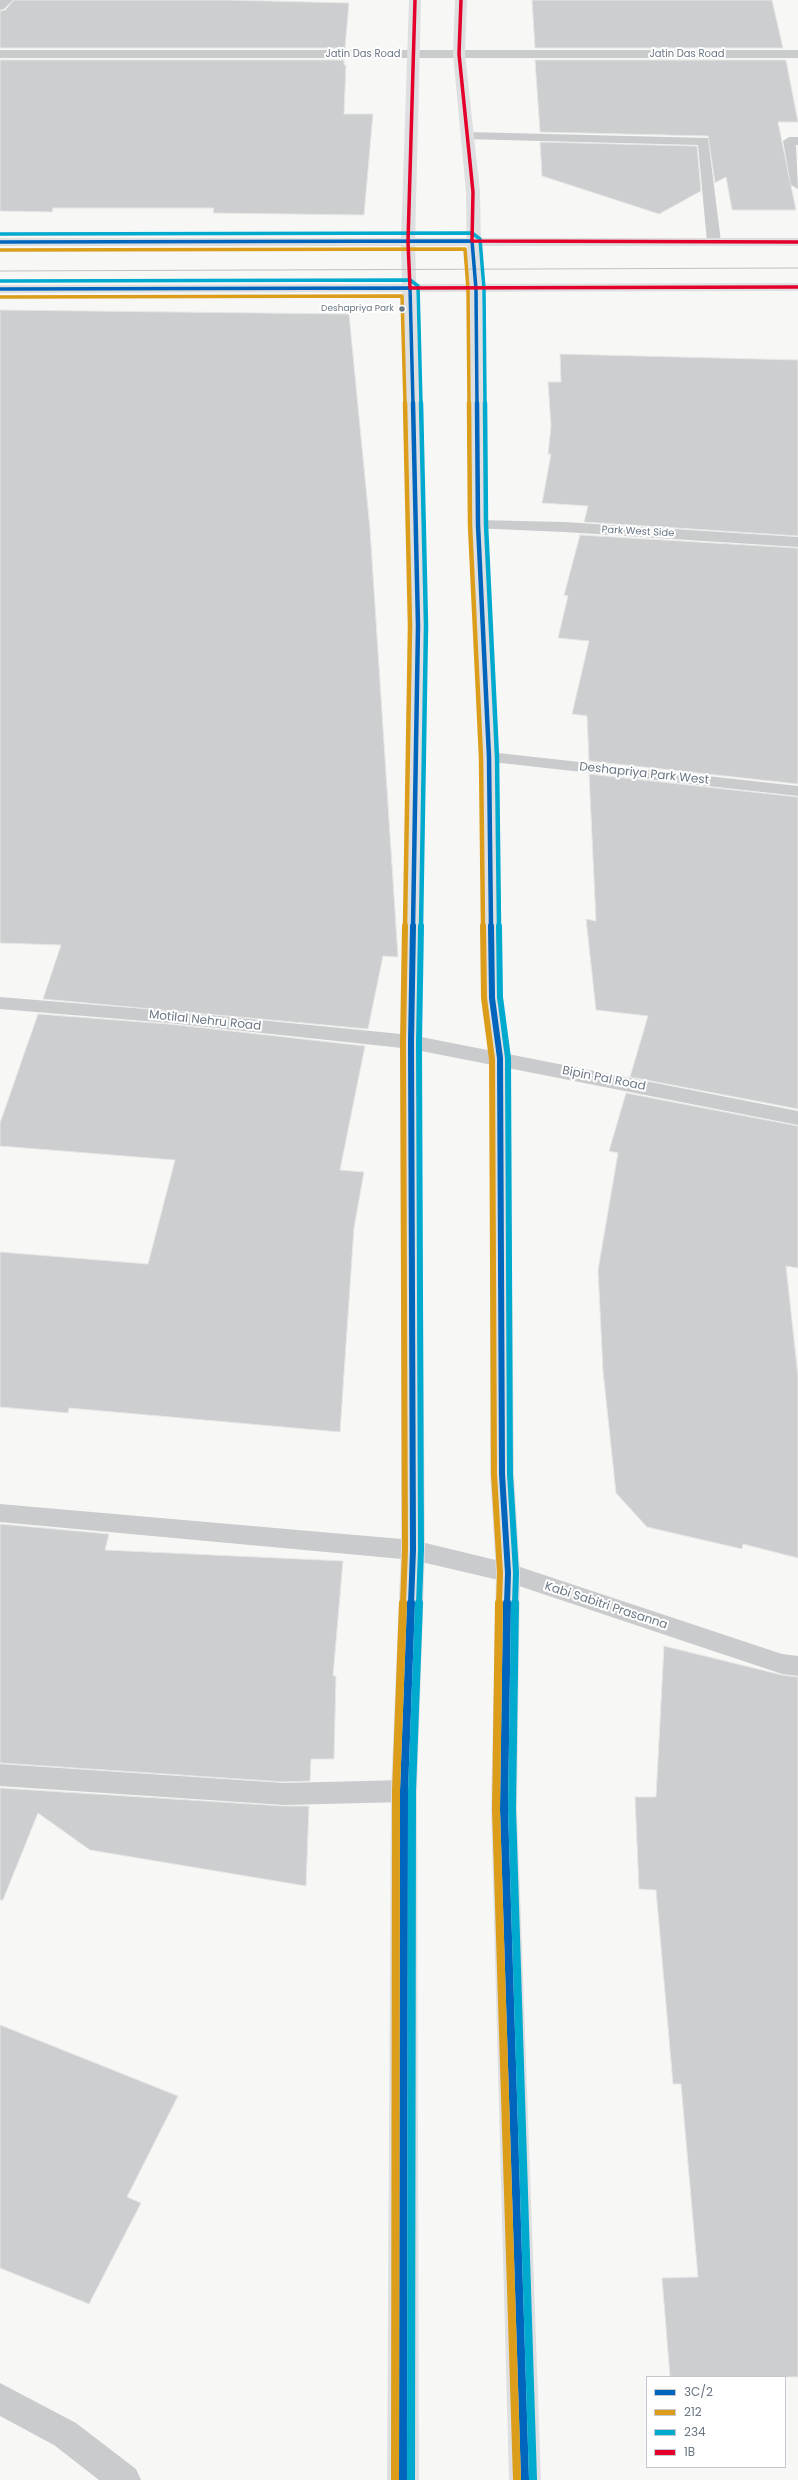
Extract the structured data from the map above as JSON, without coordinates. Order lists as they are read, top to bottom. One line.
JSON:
{"streets":{"street":["Jatin Das Road","Park West Side","Deshapriya Park West","Motilal Nehru Road","Bipin Pal Road","Kabi Sabitri Prasanna"]},"crossings":[["Motilal Nehru Road","Bipin Pal Road"]],"places":["Deshapriya Park"],"lines":["transit line 1B","transit line 234","transit line 3C/2","transit line 212"],"legend":["3C/2","212","234","1B"]}
